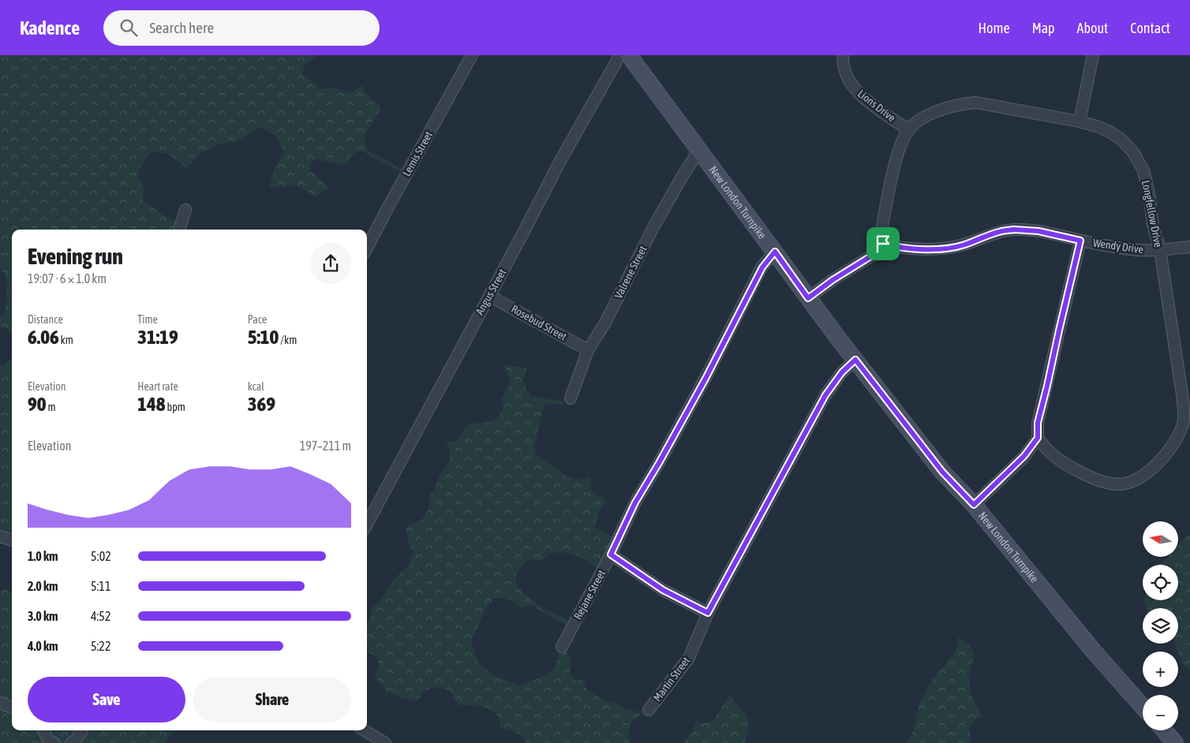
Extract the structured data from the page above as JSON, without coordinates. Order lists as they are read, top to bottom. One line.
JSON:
{"streets":{"main road":["New London Turnpike"],"street":["Lions Drive","Lemis Street","Longfellow Drive","Wendy Drive","Valrene Street","Angus Street","Rosebud Street","Rejane Street","Martin Street"]},"crossings":[["Lions Drive","Longfellow Drive"],["New London Turnpike","Valrene Street"],["New London Turnpike","Rejane Street"],["New London Turnpike","Martin Street"],["Longfellow Drive","Wendy Drive"],["Valrene Street","Rosebud Street"],["Angus Street","Rosebud Street"]],"north":"left","page":{"header":"Kadence","search":"Search here","nav":["Home","Map","About","Contact"],"heading":["Evening run","19:07 · 6 × 1.0 km"],"stats":[["Distance","6.06 km"],["Time","31:19"],["Pace","5:10 /km"],["Elevation","90 m"],["Heart rate","148 bpm"],["kcal","369"]],"chart":["Elevation","197–211 m"],"map_buttons":["+","−"],"list":[{"name":"1.0 km","note":"5:02"},{"name":"2.0 km","note":"5:11"},{"name":"3.0 km","note":"4:52"},{"name":"4.0 km","note":"5:22"}],"buttons":["Save","Share"]}}
